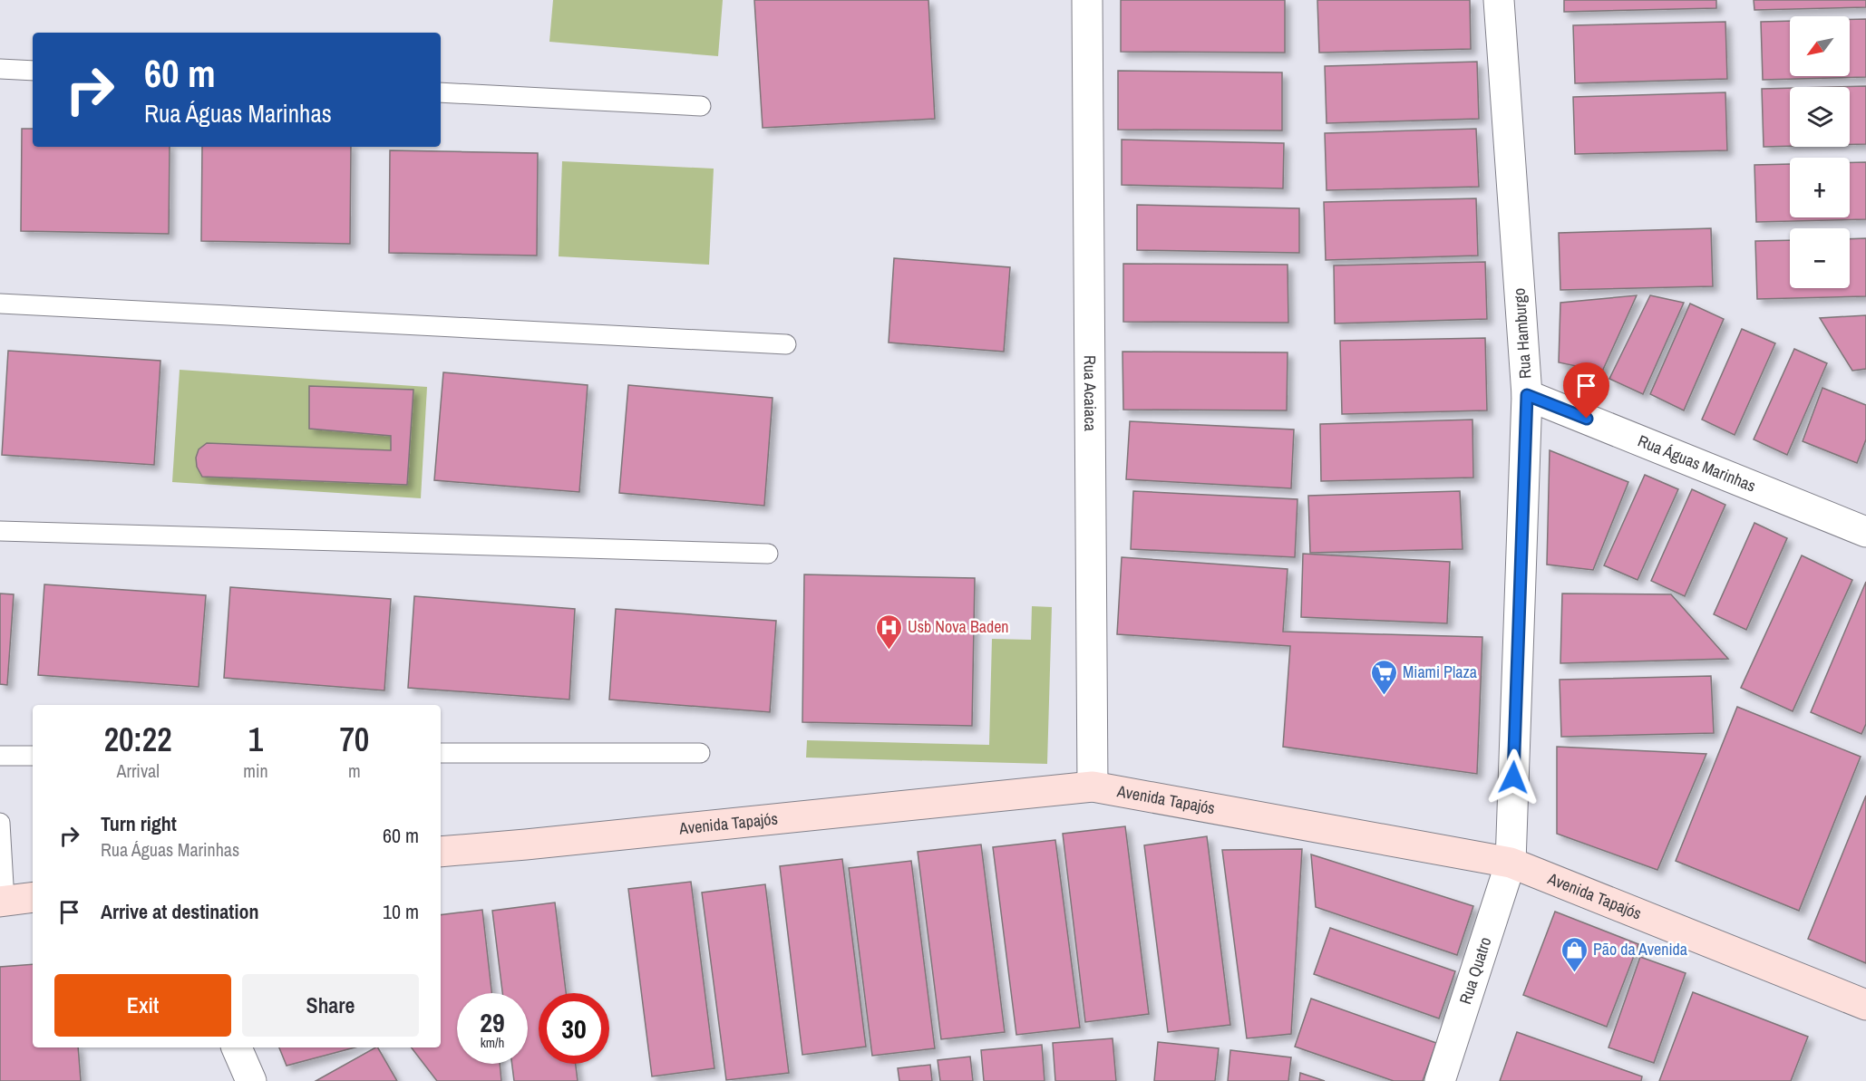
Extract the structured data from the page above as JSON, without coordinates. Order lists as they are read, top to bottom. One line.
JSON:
{"streets":{"main road":["Avenida Tapajós"],"street":["Rua Hamburgo","Rua Acaiaca","Rua Águas Marinhas","Rua Quatro"]},"crossings":[["Rua Hamburgo","Rua Águas Marinhas"],["Rua Hamburgo","Avenida Tapajós"],["Rua Hamburgo","Rua Quatro"],["Rua Acaiaca","Avenida Tapajós"],["Avenida Tapajós","Rua Quatro"]],"places":{"hospital":["Usb Nova Baden"],"supermarket":["Miami Plaza"],"shop":["Pão da Avenida"]},"north":"bottom left","page":{"map_buttons":["+","−"],"turn":["60 m","Rua Águas Marinhas"],"eta":["20:22","Arrival","1","min","70","m"],"list":[{"name":"Turn right","note":"Rua Águas Marinhas","value":"60 m"},{"name":"Arrive at destination","value":"10 m"}],"buttons":["Exit","Share"],"speed":"29 km/h","limit":"30"}}
